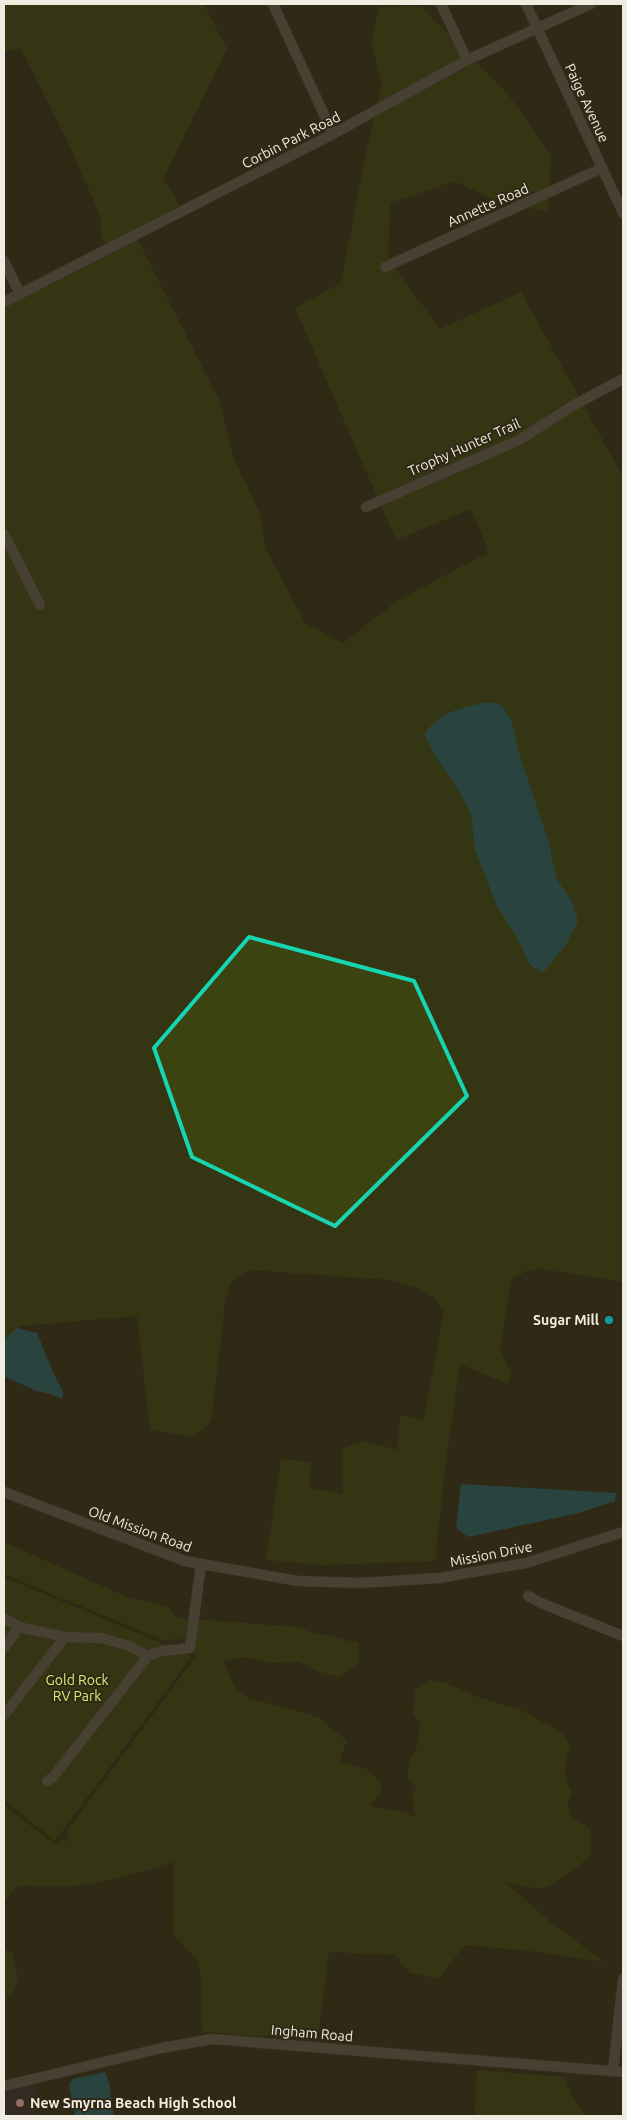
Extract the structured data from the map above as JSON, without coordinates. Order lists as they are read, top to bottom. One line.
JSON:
{"streets":{"street":["Paige Avenue","Corbin Park Road","Annette Road","Trophy Hunter Trail","Old Mission Road","Mission Drive","Ingham Road"]},"crossings":[["Paige Avenue","Corbin Park Road"],["Paige Avenue","Annette Road"],["Old Mission Road","Mission Drive"]],"parks":["Gold Rock RV Park"],"places":["Sugar Mill","New Smyrna Beach High School"]}
